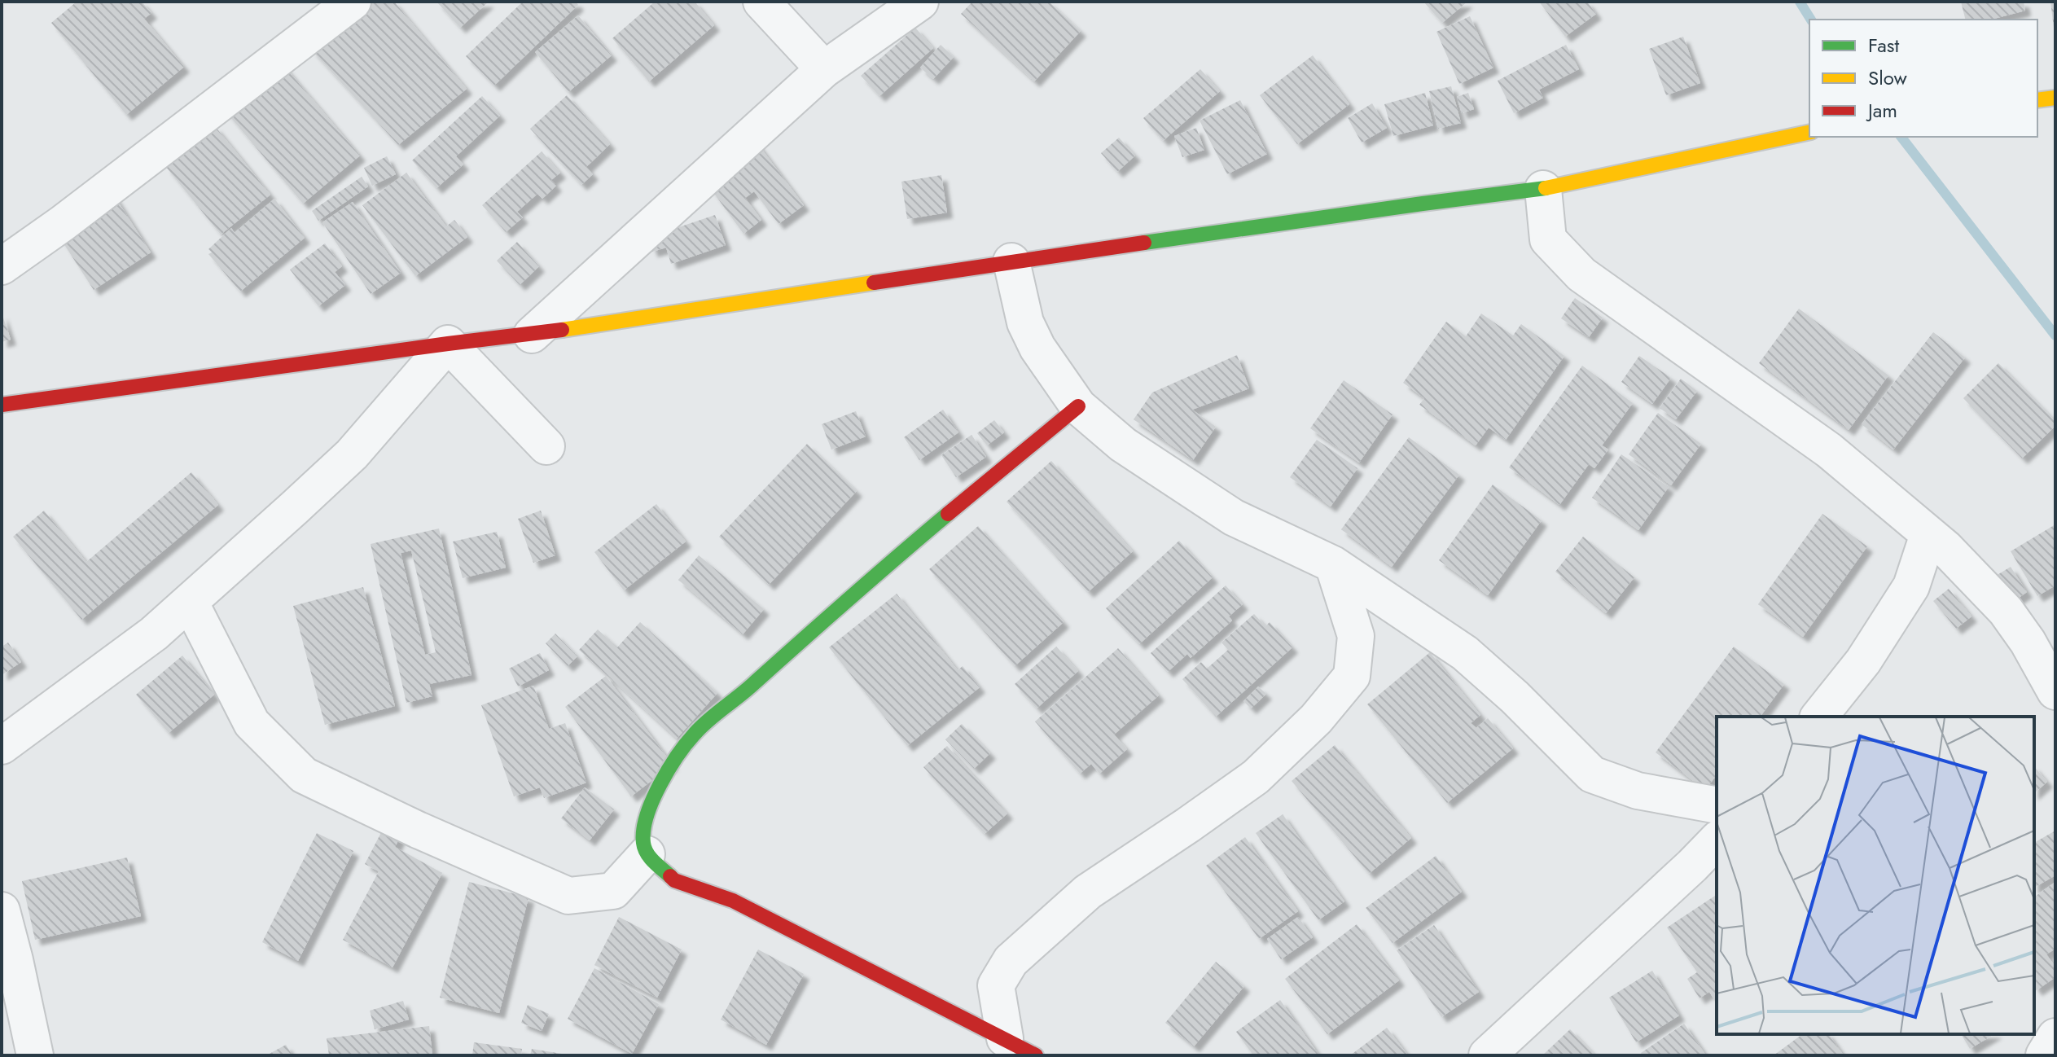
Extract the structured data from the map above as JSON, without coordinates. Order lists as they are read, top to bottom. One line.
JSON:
{"legend":["Fast","Slow","Jam"]}
